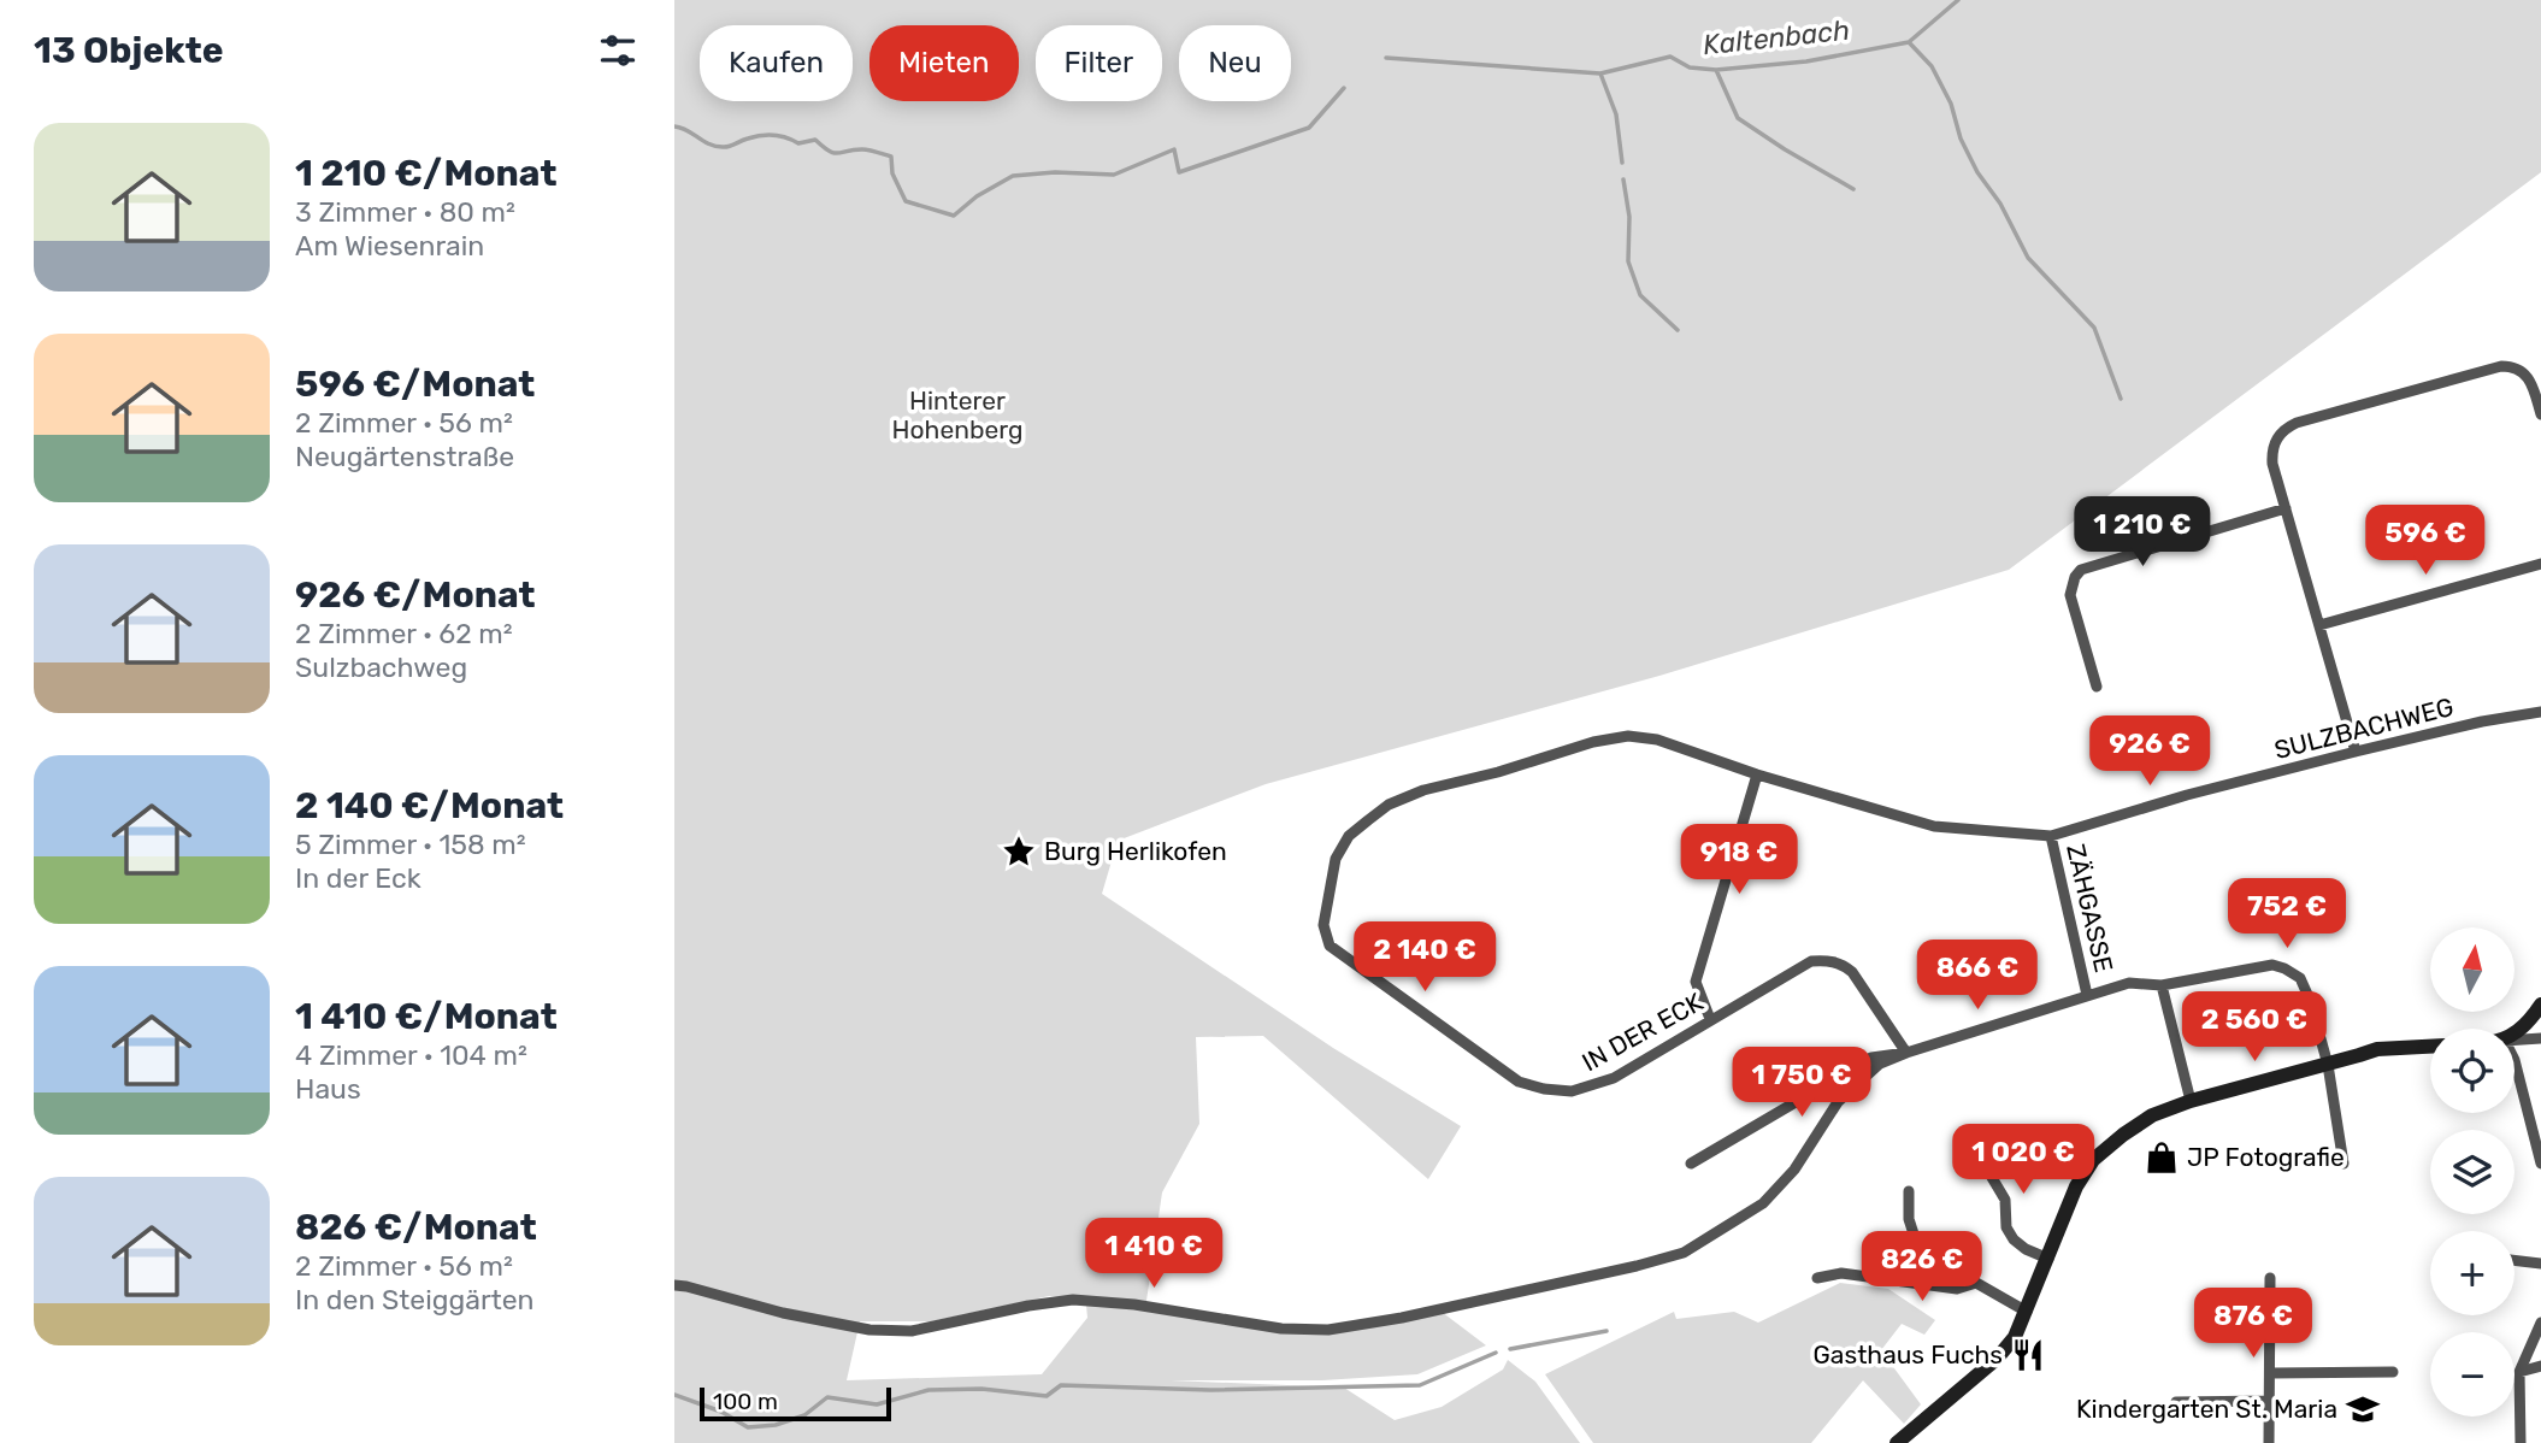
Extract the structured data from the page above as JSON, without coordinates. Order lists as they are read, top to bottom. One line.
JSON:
{"streets":{"street":["SULZBACHWEG","ZÄHGASSE","IN DER ECK"]},"crossings":[["SULZBACHWEG","ZÄHGASSE"],["SULZBACHWEG","IN DER ECK"]],"water":["Kaltenbach"],"parks":["Hinterer Hohenberg"],"places":{"place":["Burg Herlikofen"],"shop":["JP Fotografie"],"restaurant":["Gasthaus Fuchs"],"school or university":["Kindergarten St. Maria"]},"scale_bar":"100 m","north":"top","page":{"heading":"13 Objekte","chip":["Kaufen","Mieten","Filter","Neu"],"list":[{"name":"1 210 €/Monat","note":"3 Zimmer · 80 m² · Am Wiesenrain"},{"name":"596 €/Monat","note":"2 Zimmer · 56 m² · Neugärtenstraße"},{"name":"926 €/Monat","note":"2 Zimmer · 62 m² · Sulzbachweg"},{"name":"2 140 €/Monat","note":"5 Zimmer · 158 m² · In der Eck"},{"name":"1 410 €/Monat","note":"4 Zimmer · 104 m² · Haus"},{"name":"826 €/Monat","note":"2 Zimmer · 56 m² · In den Steiggärten"}],"price":["1 210 €","596 €","926 €","918 €","752 €","2 140 €","866 €","2 560 €","1 750 €","1 020 €","1 410 €","826 €","876 €"],"map_buttons":["+","−"],"scale":"100 m"}}
